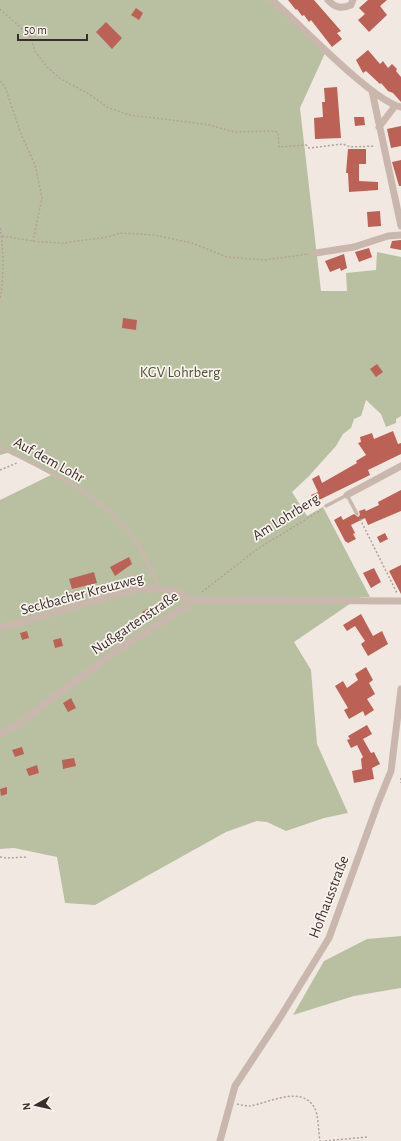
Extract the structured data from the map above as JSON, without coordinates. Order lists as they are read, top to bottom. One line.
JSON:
{"streets":{"street":["Am Lohrberg","Seckbacher Kreuzweg","Nußgartenstraße","Hofhausstraße"],"lane":["Auf dem Lohr"]},"crossings":[["Auf dem Lohr","Seckbacher Kreuzweg"],["Am Lohrberg","Seckbacher Kreuzweg"],["Am Lohrberg","Nußgartenstraße"],["Seckbacher Kreuzweg","Nußgartenstraße"]],"parks":["KGV Lohrberg"],"scale_bar":"50 m","north":"left"}
